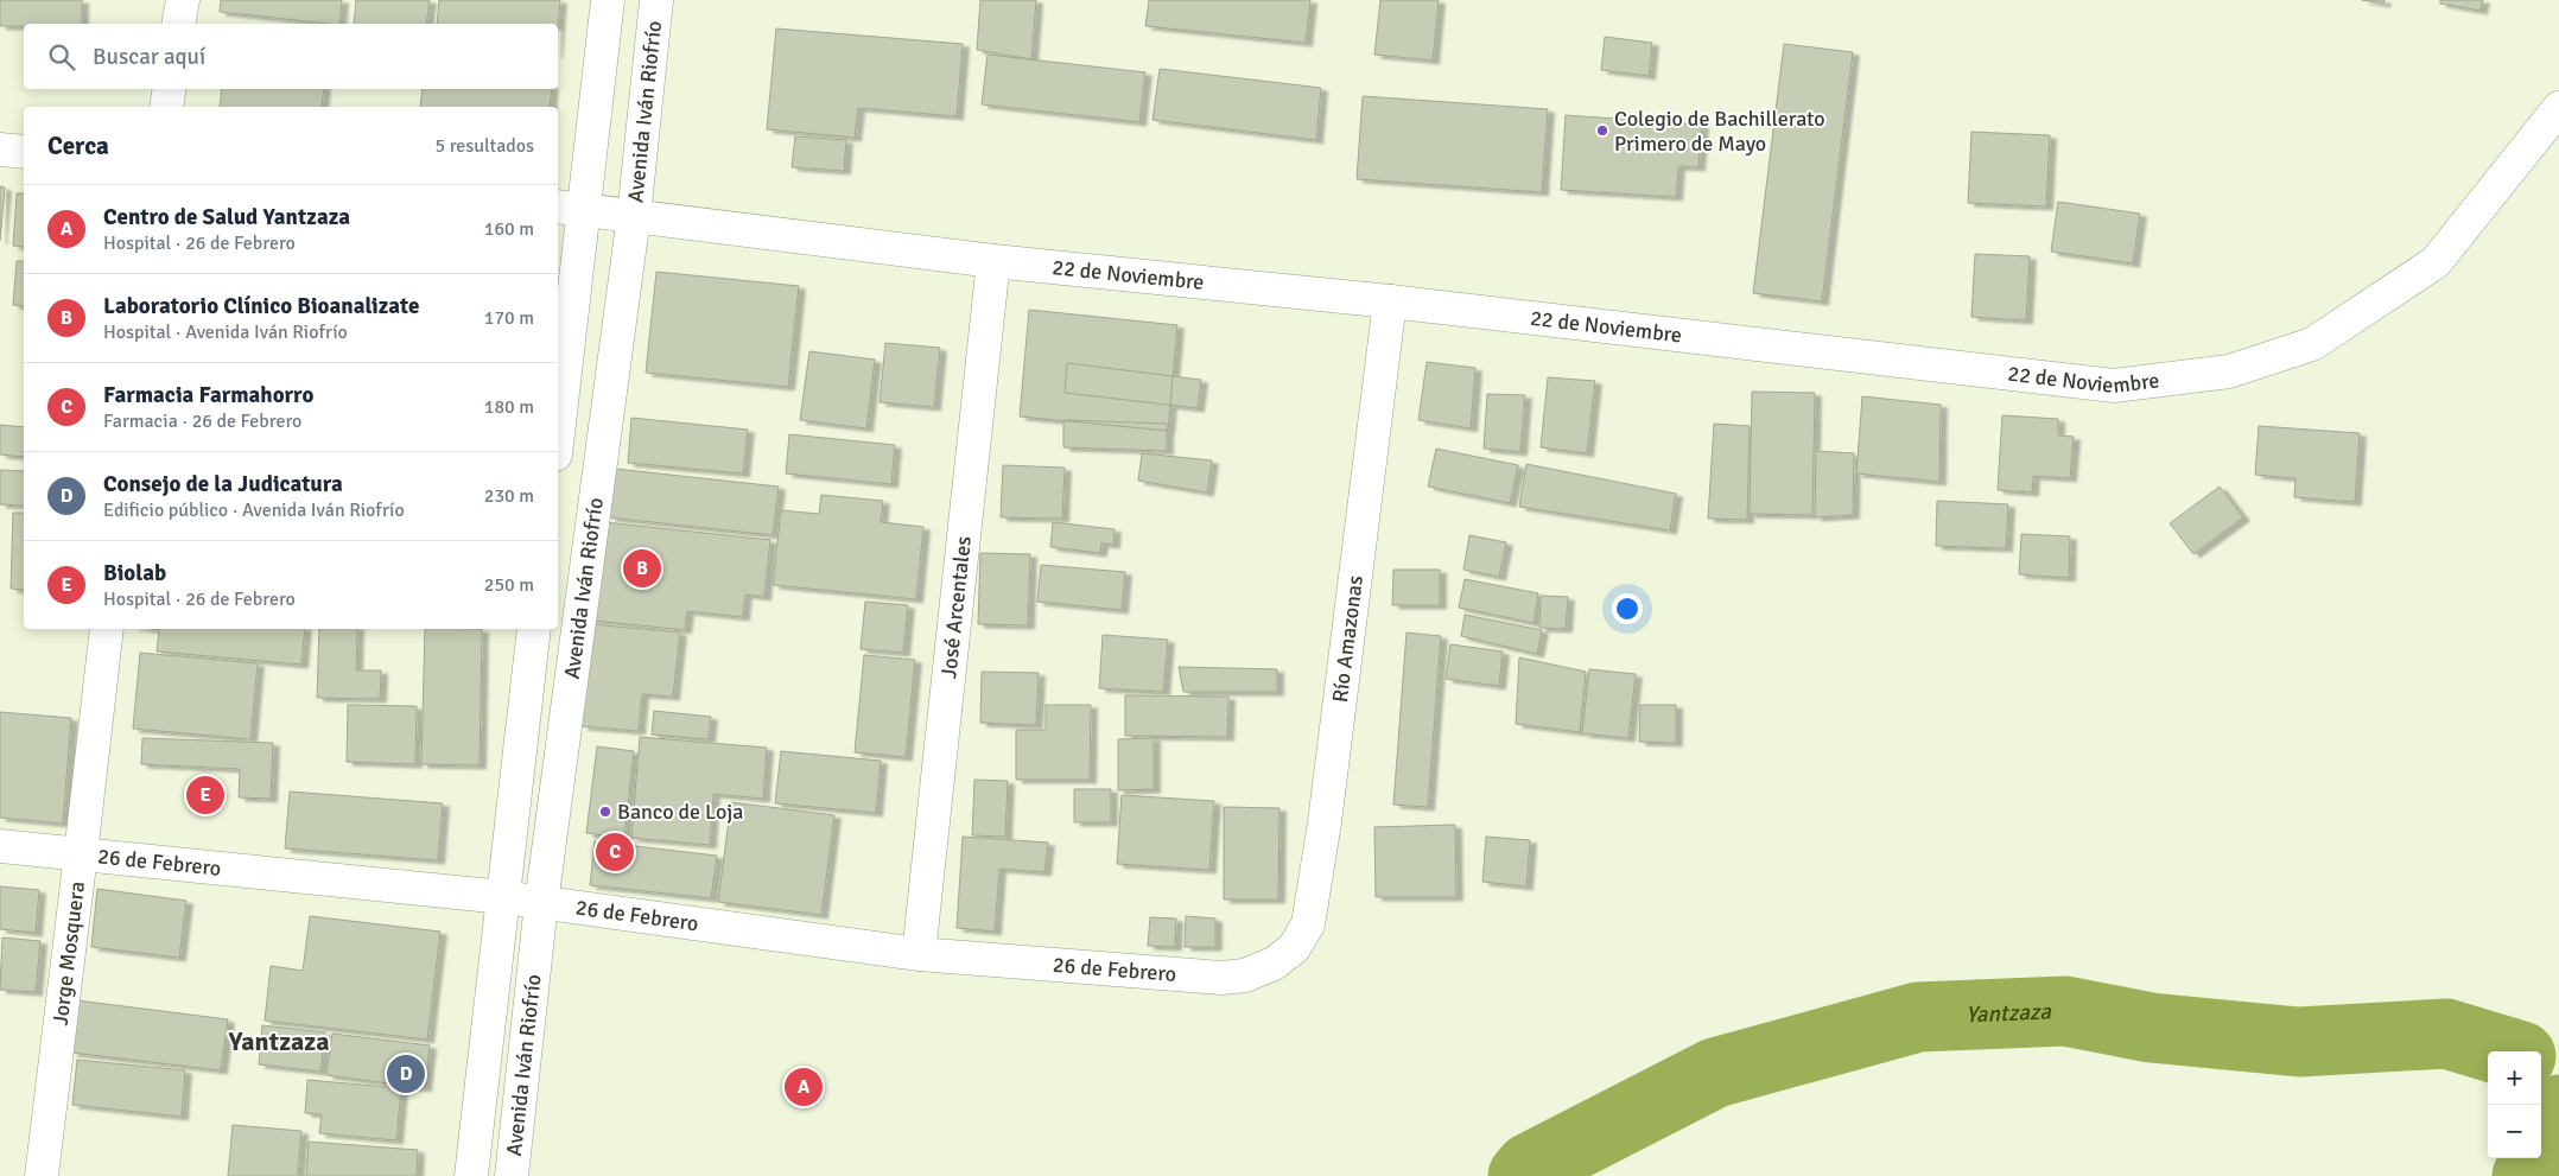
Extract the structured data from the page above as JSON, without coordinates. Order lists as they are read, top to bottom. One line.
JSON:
{"streets":{"street":["Avenida Iván Riofrío","22 de Noviembre","José Arcentales","Río Amazonas","26 de Febrero","Jorge Mosquera"]},"crossings":[["Avenida Iván Riofrío","22 de Noviembre"],["Avenida Iván Riofrío","26 de Febrero"],["22 de Noviembre","José Arcentales"],["22 de Noviembre","Río Amazonas"],["José Arcentales","26 de Febrero"],["Río Amazonas","26 de Febrero"],["26 de Febrero","Jorge Mosquera"]],"districts":["Yantzaza"],"water":["Yantzaza"],"places":["Colegio de Bachillerato Primero de Mayo","Banco de Loja"],"page":{"search":"Buscar aquí","heading":["Cerca","5 resultados"],"list":[{"mark":"A","name":"Centro de Salud Yantzaza","note":"Hospital · 26 de Febrero","value":"160 m"},{"mark":"B","name":"Laboratorio Clínico Bioanalizate","note":"Hospital · Avenida Iván Riofrío","value":"170 m"},{"mark":"C","name":"Farmacia Farmahorro","note":"Farmacia · 26 de Febrero","value":"180 m"},{"mark":"D","name":"Consejo de la Judicatura","note":"Edificio público · Avenida Iván Riofrío","value":"230 m"},{"mark":"E","name":"Biolab","note":"Hospital · 26 de Febrero","value":"250 m"}],"pins":["B","E","C","D","A"],"map_buttons":["+","−"]}}
